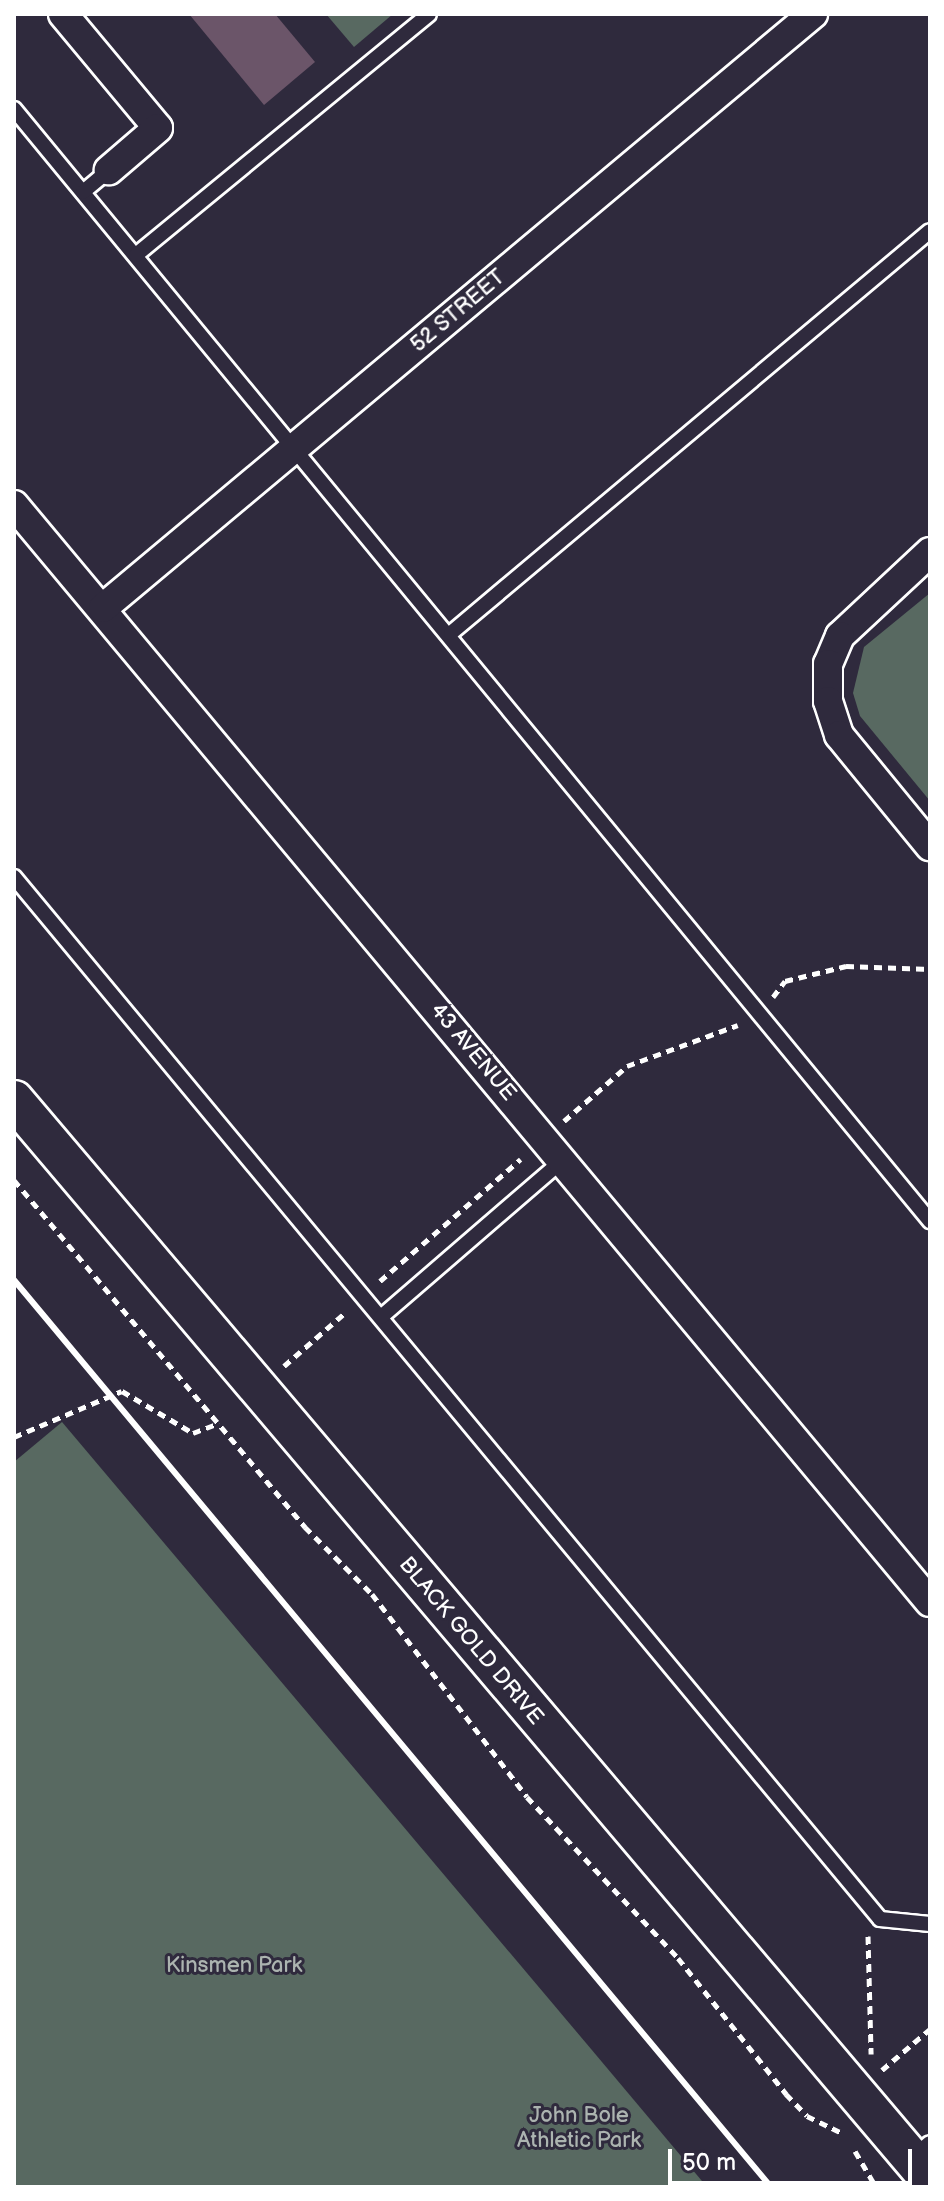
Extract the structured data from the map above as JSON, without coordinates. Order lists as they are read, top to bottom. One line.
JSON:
{"streets":{"main road":["BLACK GOLD DRIVE"],"street":["52 STREET","43 AVENUE"]},"crossings":[["52 STREET","43 AVENUE"]],"parks":["Kinsmen Park","John Bole Athletic Park"],"scale_bar":"50 m"}
